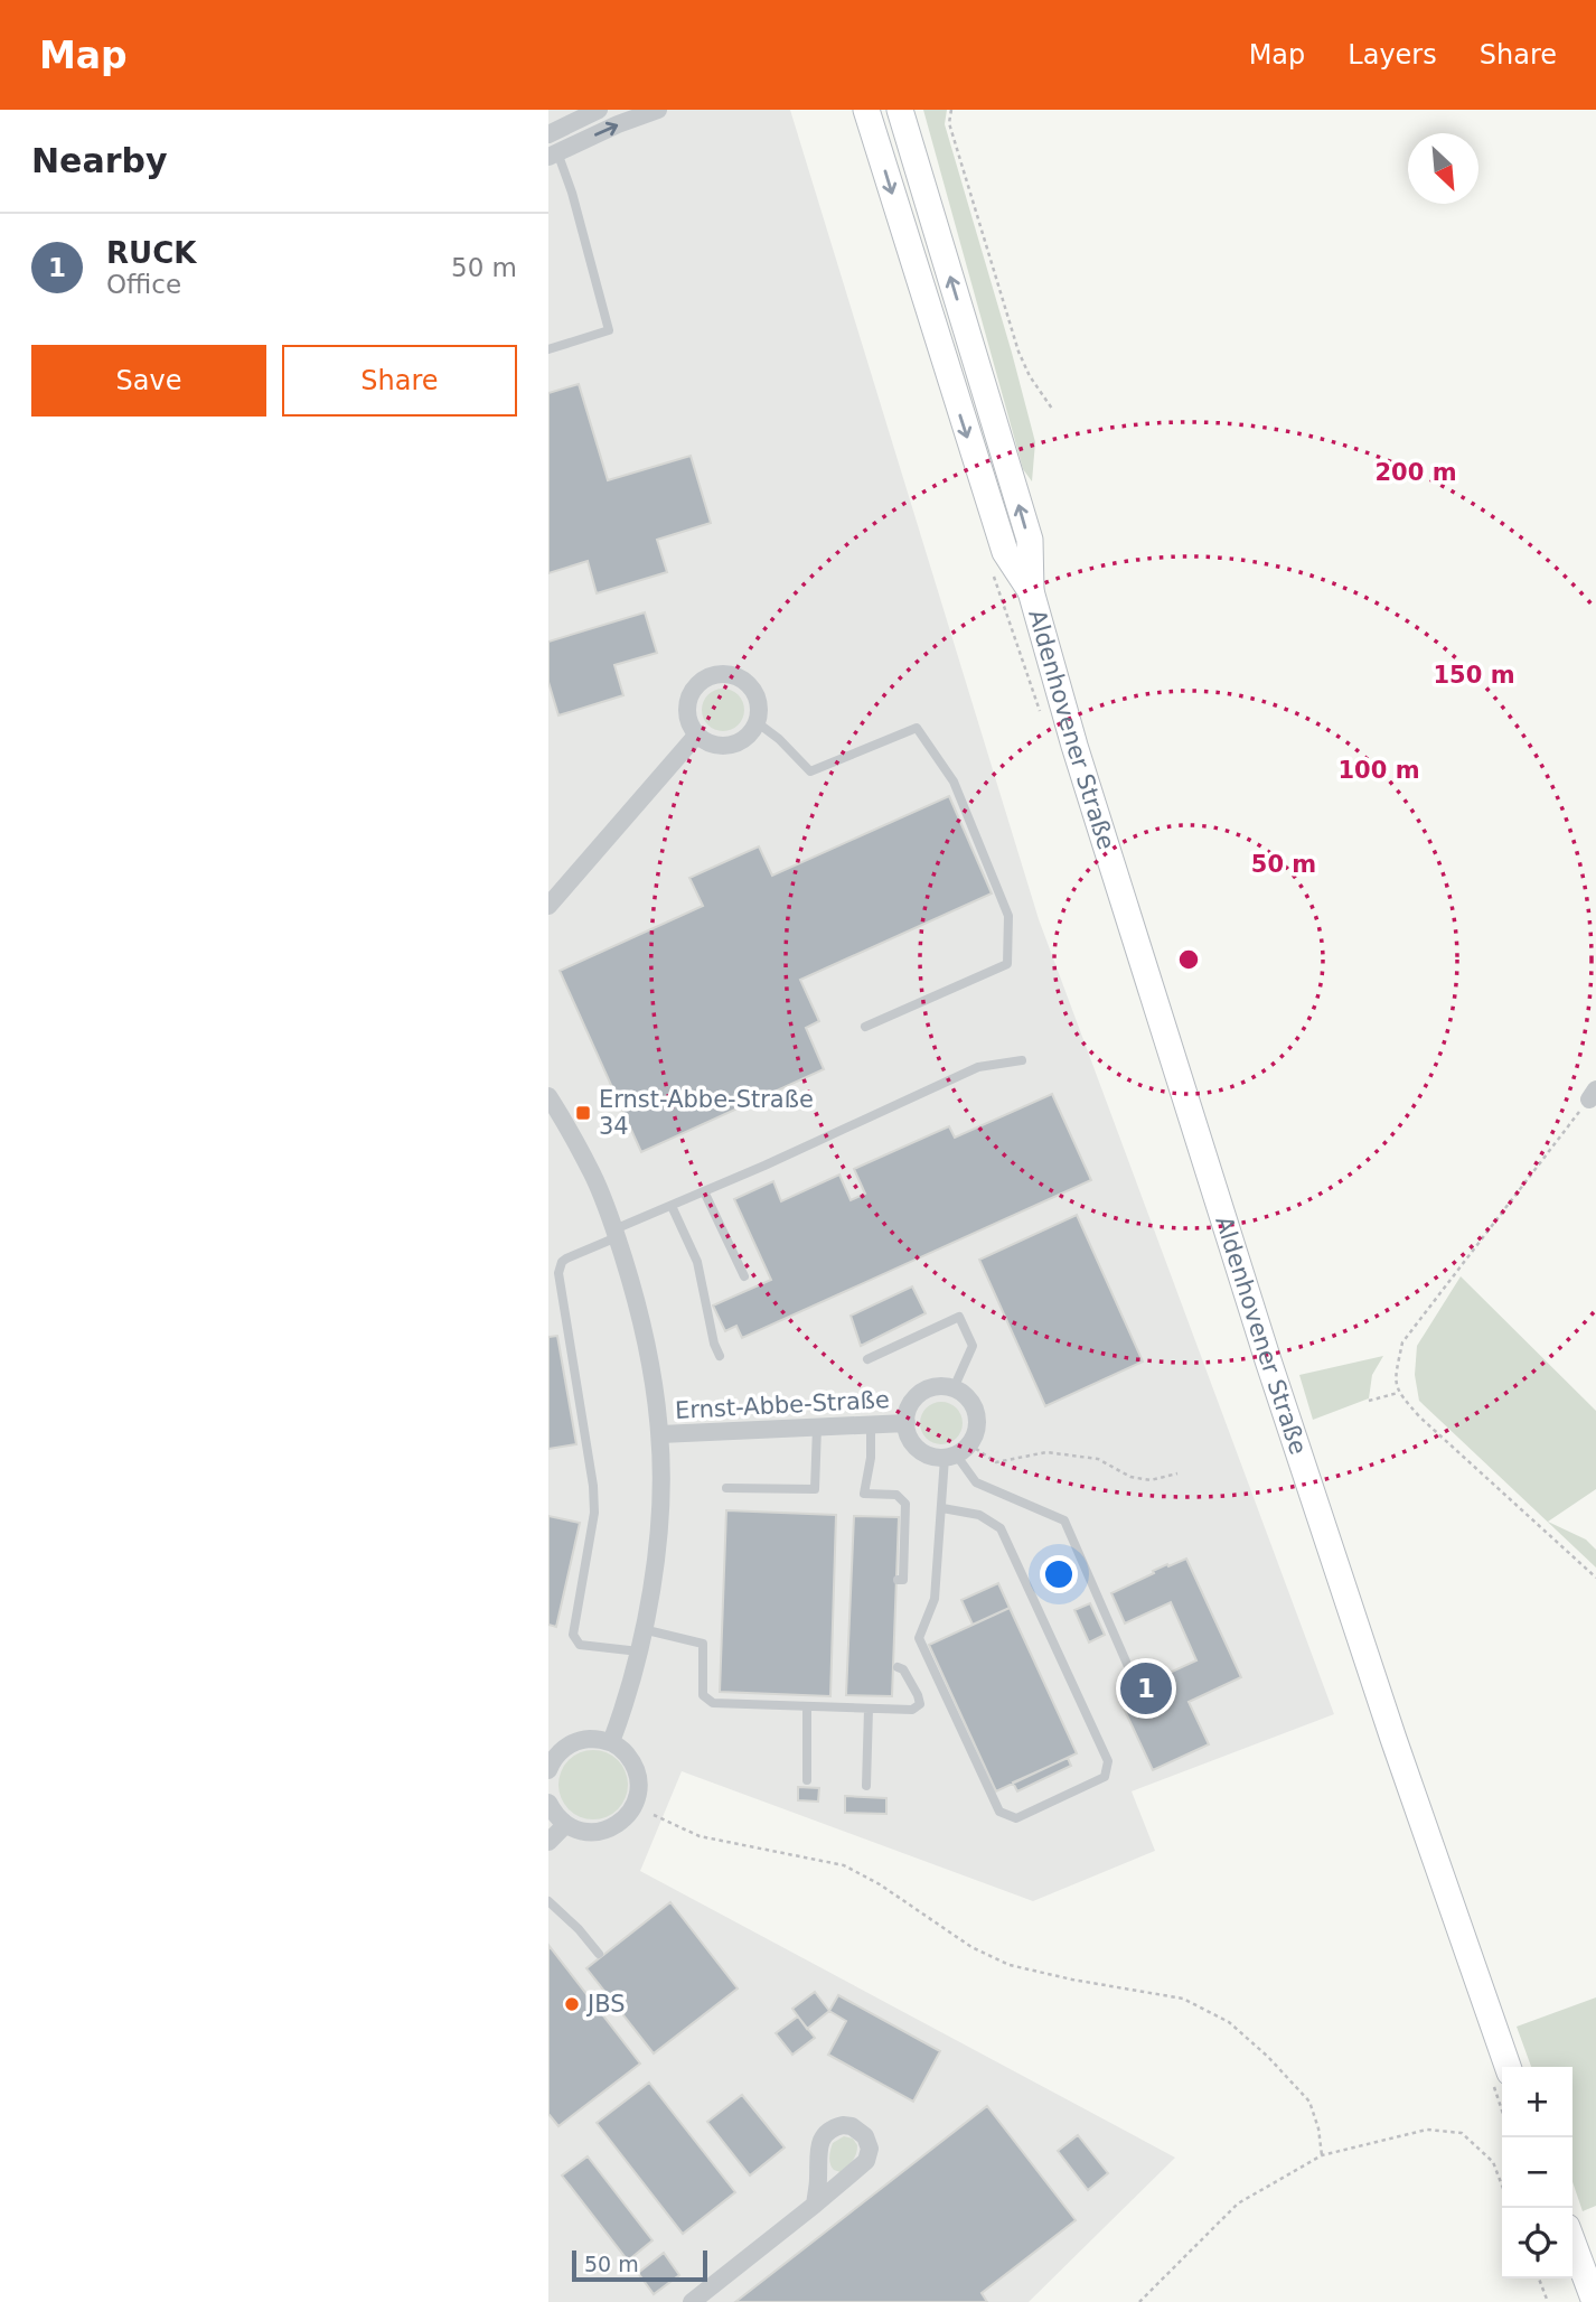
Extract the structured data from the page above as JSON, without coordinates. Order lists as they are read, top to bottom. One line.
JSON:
{"streets":{"main road":["Aldenhovener Straße"],"street":["Ernst-Abbe-Straße"]},"places":{"transit":["Ernst-Abbe-Straße 34"],"other":["JBS"]},"scale_bar":"50 m","north":"bottom right","page":{"header":"Map","nav":["Map","Layers","Share"],"heading":"Nearby","list":[{"mark":"1","name":"RUCK","note":"Office","value":"50 m"}],"buttons":["Save","Share"],"pins":"1","map_buttons":["+","−"],"scale":"50 m"},"rings":["200 m","150 m","100 m","50 m"]}
